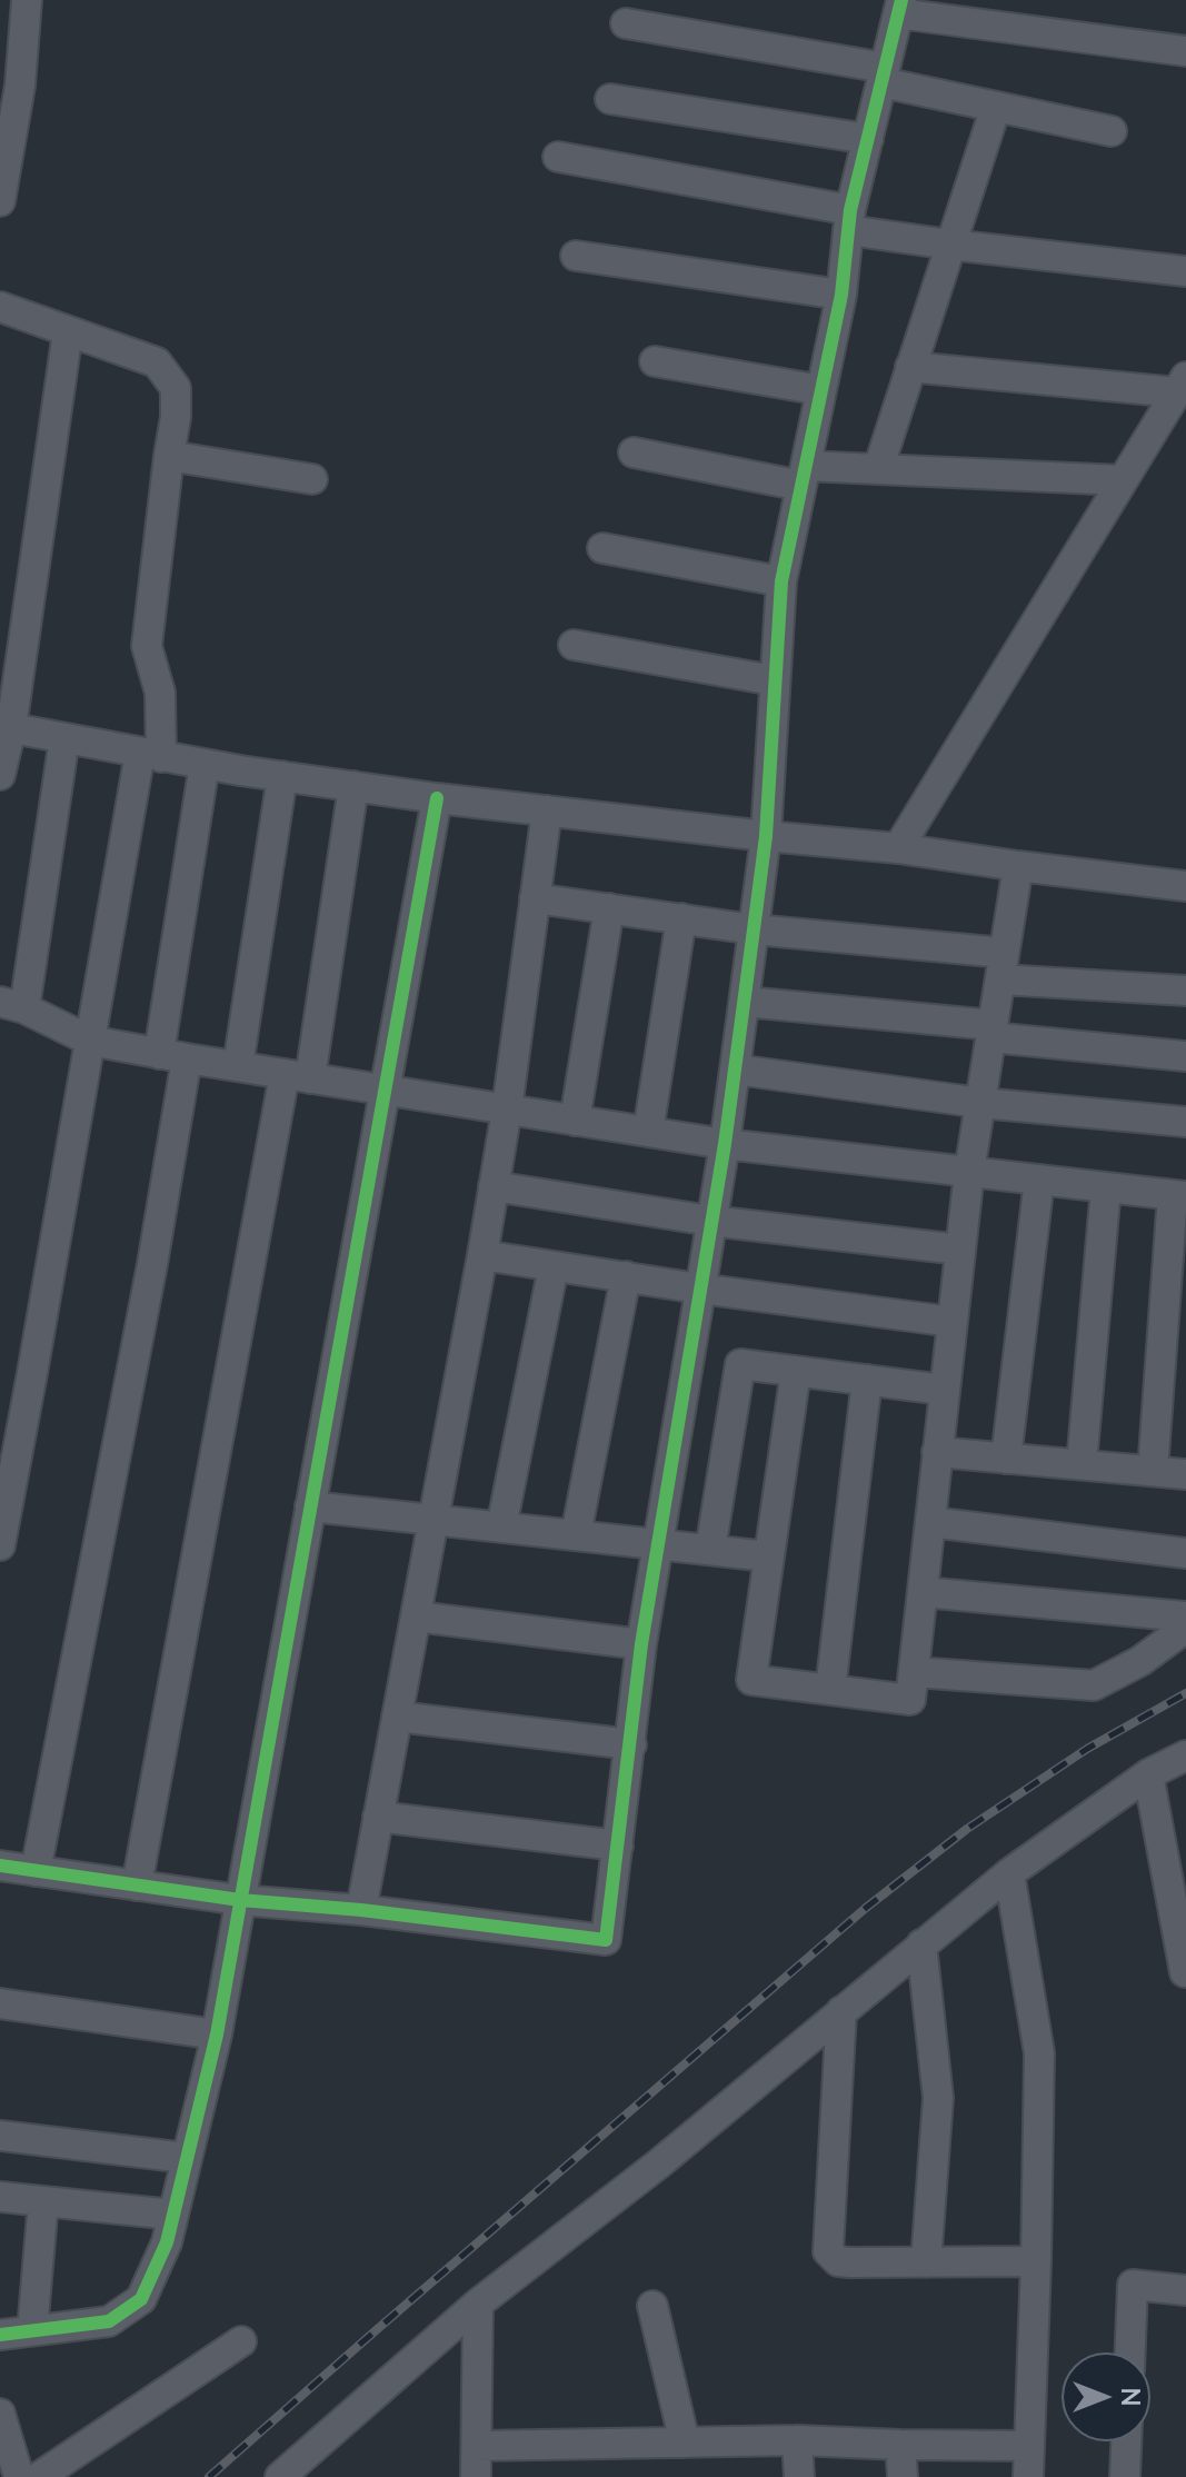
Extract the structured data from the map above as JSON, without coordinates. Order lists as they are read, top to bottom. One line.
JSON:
{"north":"right"}
